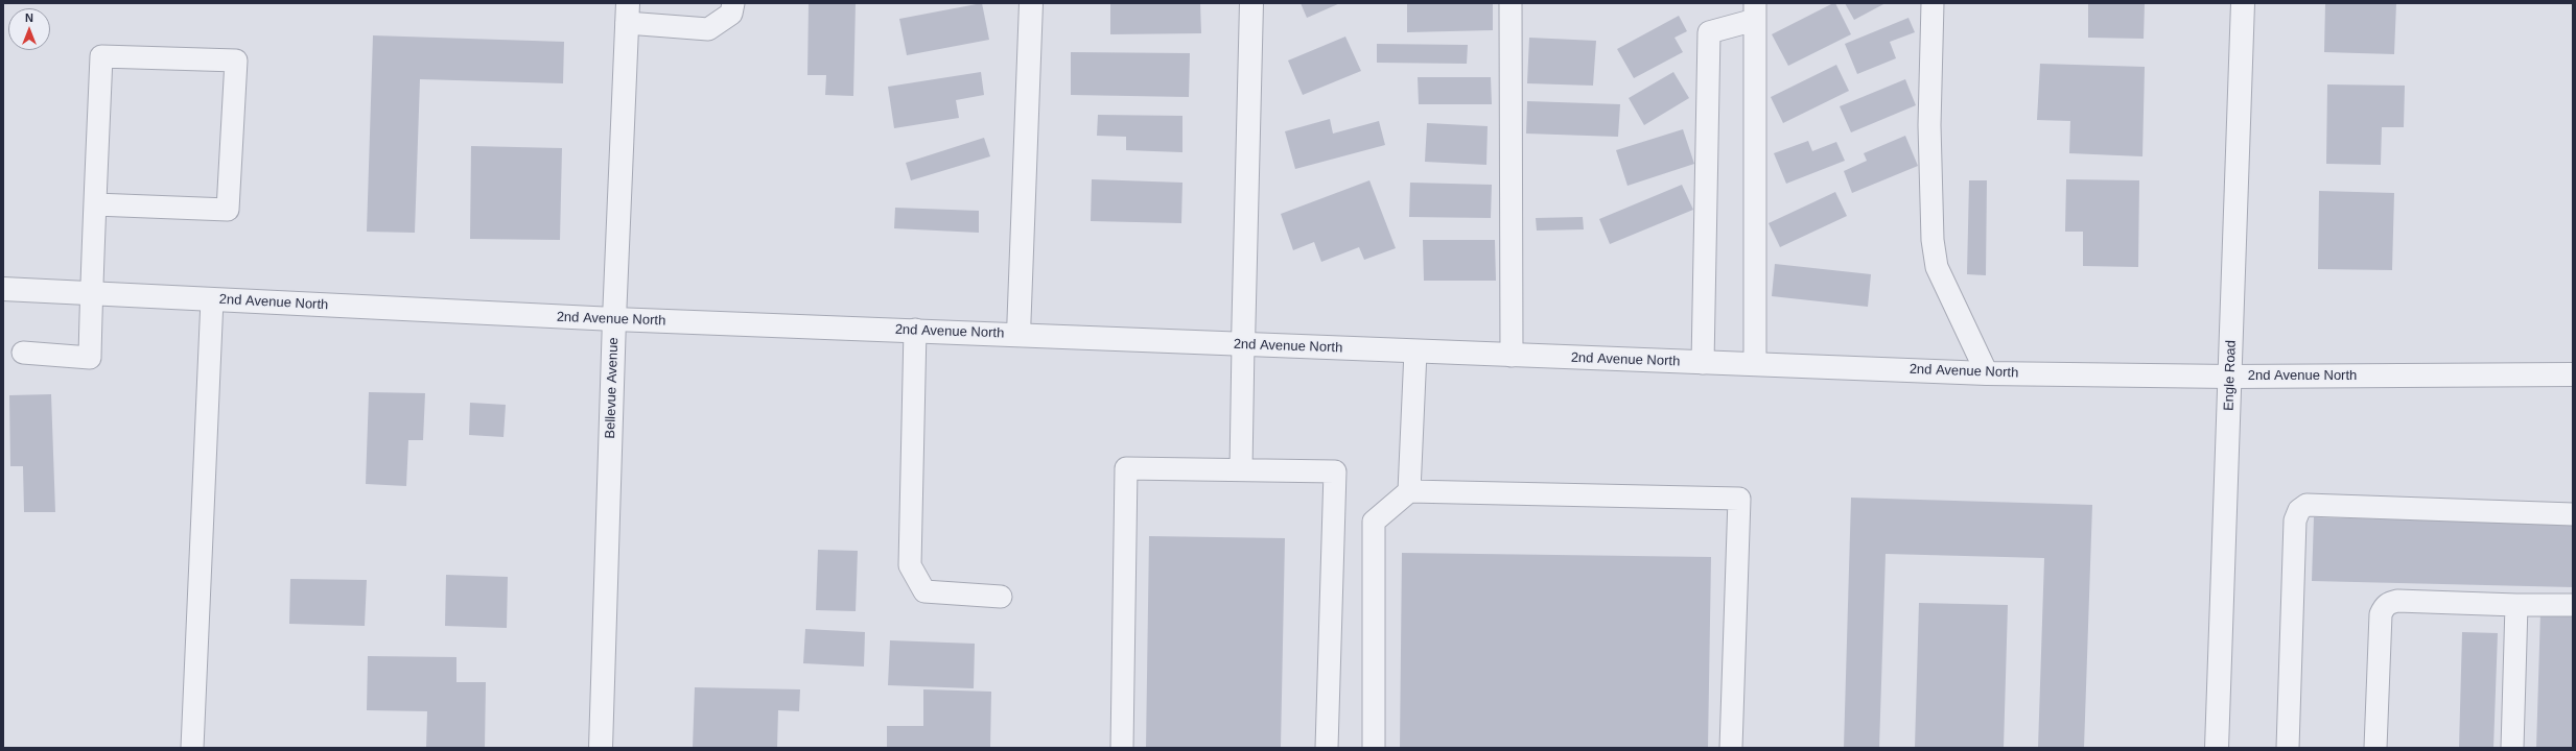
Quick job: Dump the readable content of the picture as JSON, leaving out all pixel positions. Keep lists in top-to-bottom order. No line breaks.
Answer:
{"streets":{"street":["2nd Avenue North","Engle Road","Bellevue Avenue"]},"crossings":[["2nd Avenue North","Engle Road"],["2nd Avenue North","Bellevue Avenue"]],"north":"top"}
